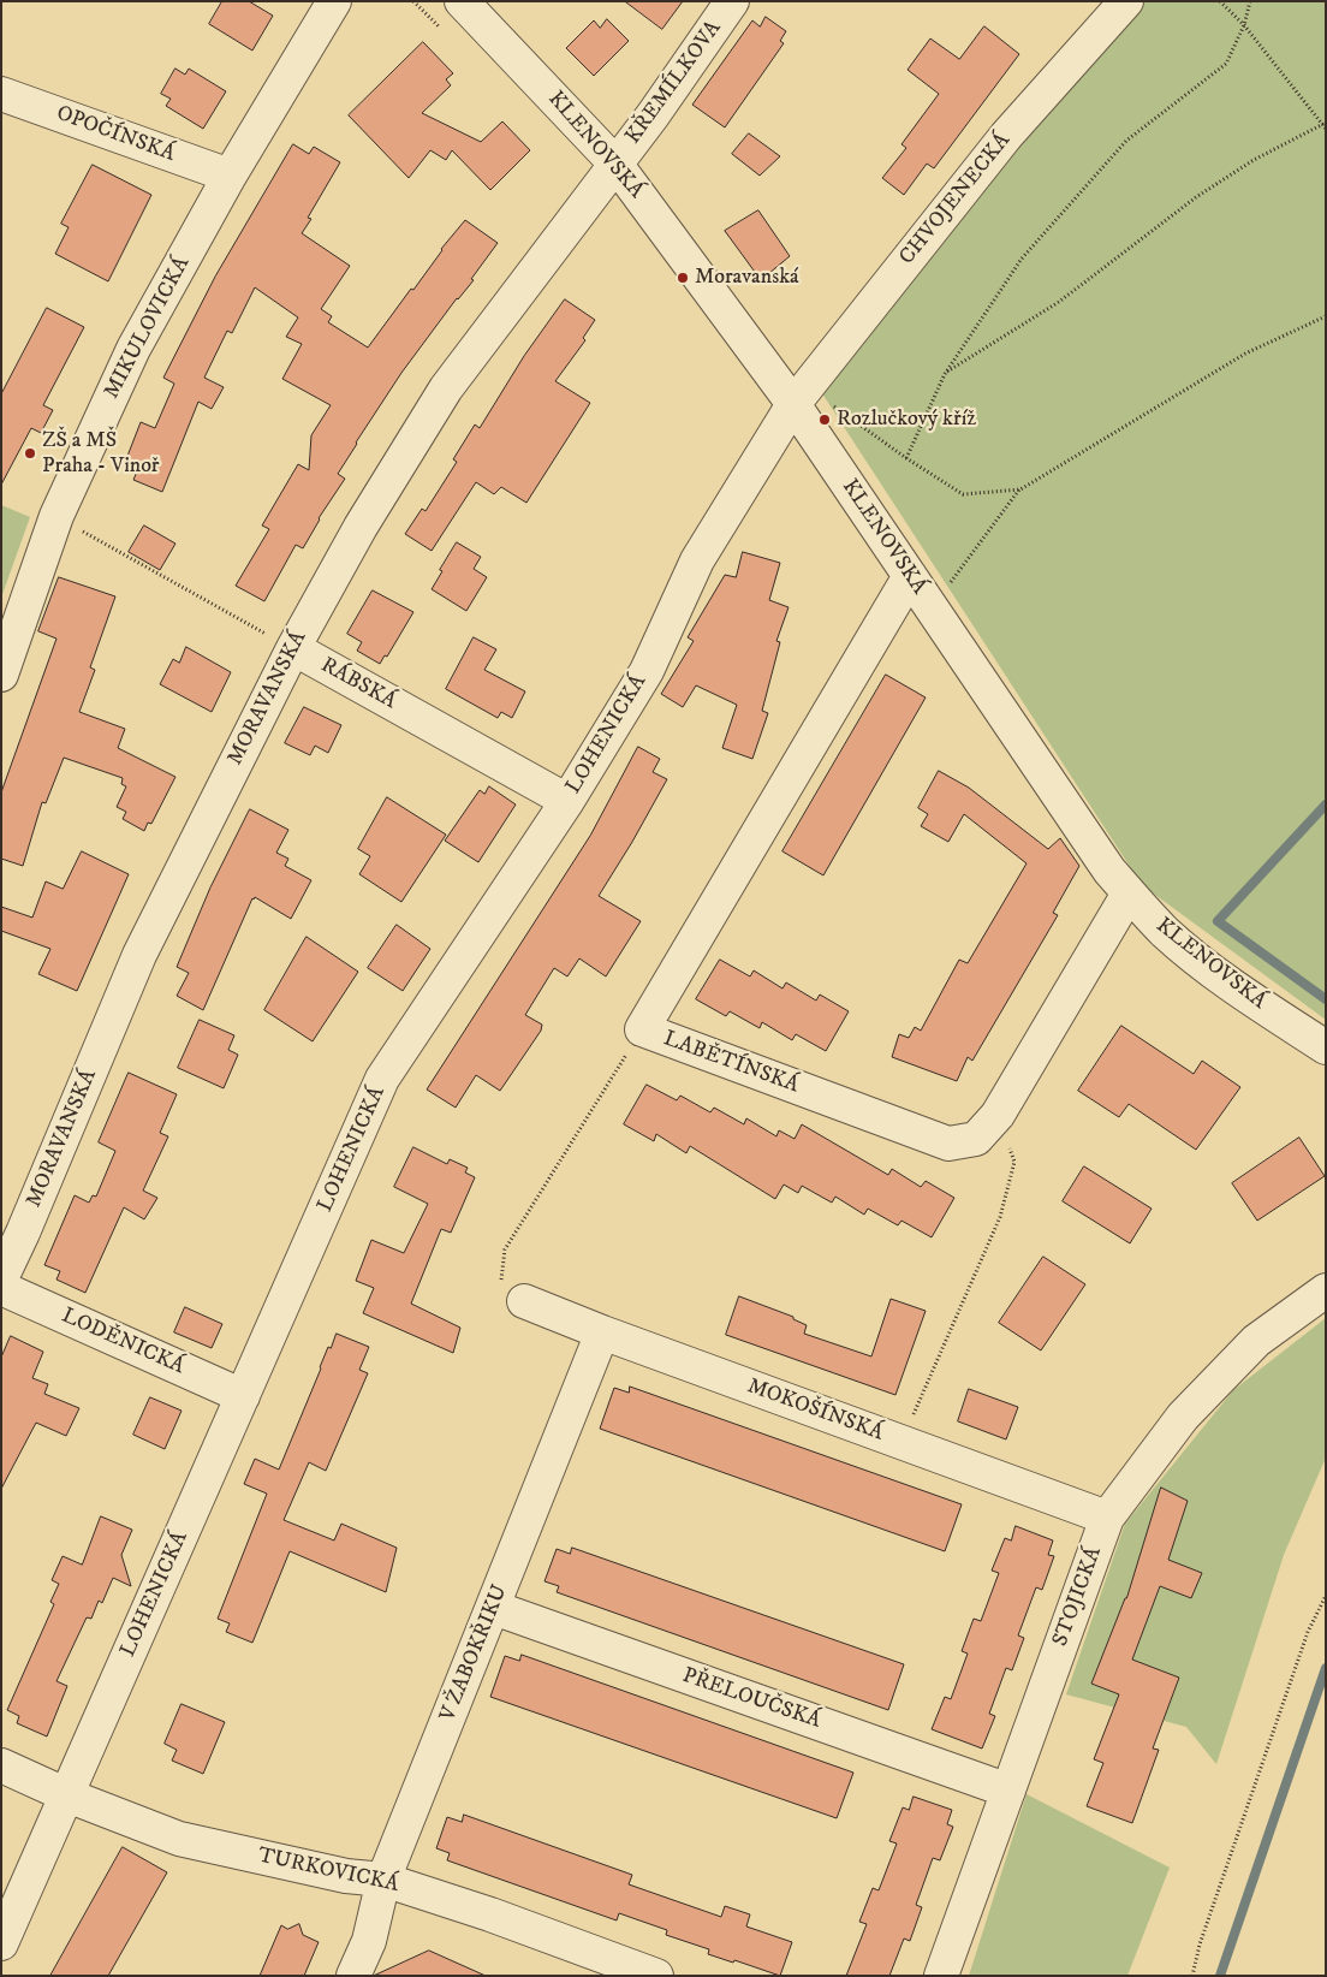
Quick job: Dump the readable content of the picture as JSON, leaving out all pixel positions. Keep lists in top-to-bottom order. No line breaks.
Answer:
{"streets":{"street":["KŘEMÍLKOVA","OPOČÍNSKÁ","KLENOVSKÁ","CHVOJENECKÁ","MIKULOVICKÁ","RÁBSKÁ","MORAVANSKÁ","LOHENICKÁ","LABĚTÍNSKÁ","LODĚNICKÁ","MOKOŠÍNSKÁ","STOJICKÁ","V ŽABOKŘIKU","PŘELOUČSKÁ","TURKOVICKÁ"]},"crossings":[["KŘEMÍLKOVA","KLENOVSKÁ"],["KŘEMÍLKOVA","MORAVANSKÁ"],["OPOČÍNSKÁ","MIKULOVICKÁ"],["KLENOVSKÁ","CHVOJENECKÁ"],["KLENOVSKÁ","MORAVANSKÁ"],["KLENOVSKÁ","LOHENICKÁ"],["KLENOVSKÁ","LABĚTÍNSKÁ"],["CHVOJENECKÁ","LOHENICKÁ"],["RÁBSKÁ","MORAVANSKÁ"],["RÁBSKÁ","LOHENICKÁ"],["LOHENICKÁ","LODĚNICKÁ"],["LOHENICKÁ","TURKOVICKÁ"],["MOKOŠÍNSKÁ","STOJICKÁ"],["MOKOŠÍNSKÁ","V ŽABOKŘIKU"],["STOJICKÁ","PŘELOUČSKÁ"],["V ŽABOKŘIKU","PŘELOUČSKÁ"],["V ŽABOKŘIKU","TURKOVICKÁ"]],"places":["Moravanská","Rozlučkový kříž","ZŠ a MŠ Praha - Vinoř"]}
